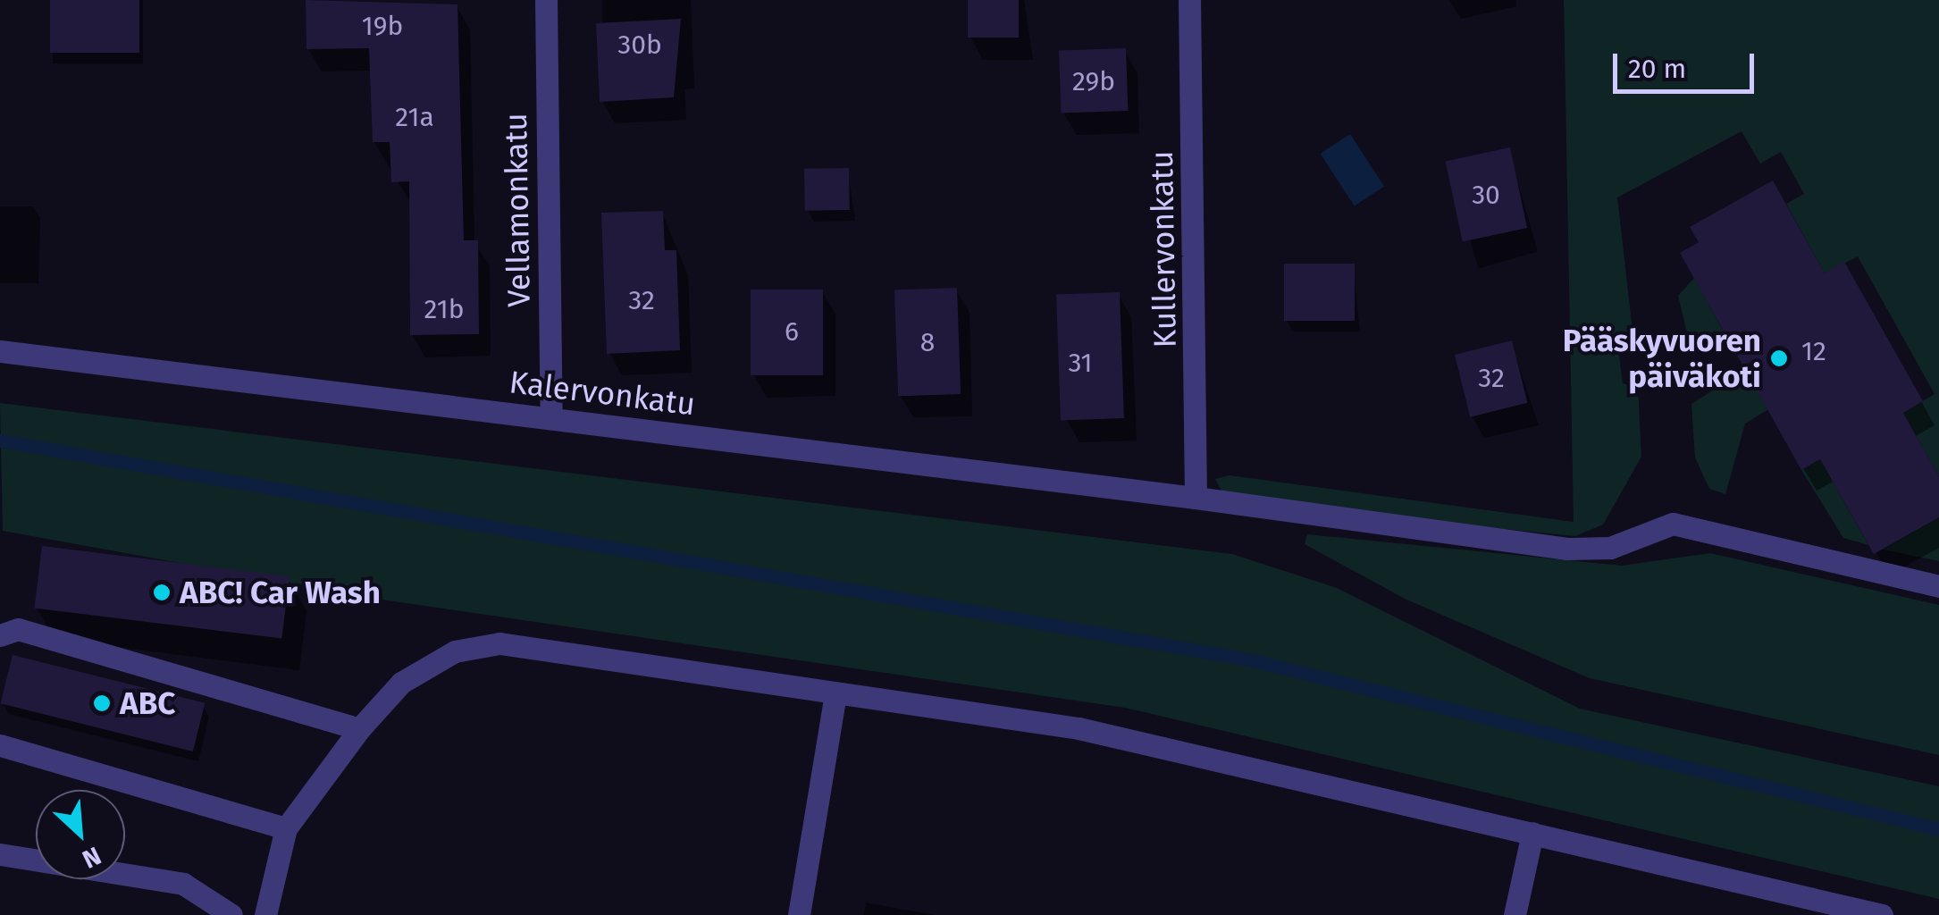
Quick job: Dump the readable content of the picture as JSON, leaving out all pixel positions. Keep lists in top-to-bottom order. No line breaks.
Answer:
{"streets":{"street":["Vellamonkatu","Kullervonkatu","Kalervonkatu"]},"crossings":[["Vellamonkatu","Kalervonkatu"],["Kullervonkatu","Kalervonkatu"]],"places":["Pääskyvuoren päiväkoti","ABC! Car Wash","ABC"],"house_numbers":["19b","30b","29b","21a","30","32","21b","6","8","12","31","32"],"scale_bar":"20 m","north":"bottom right"}
